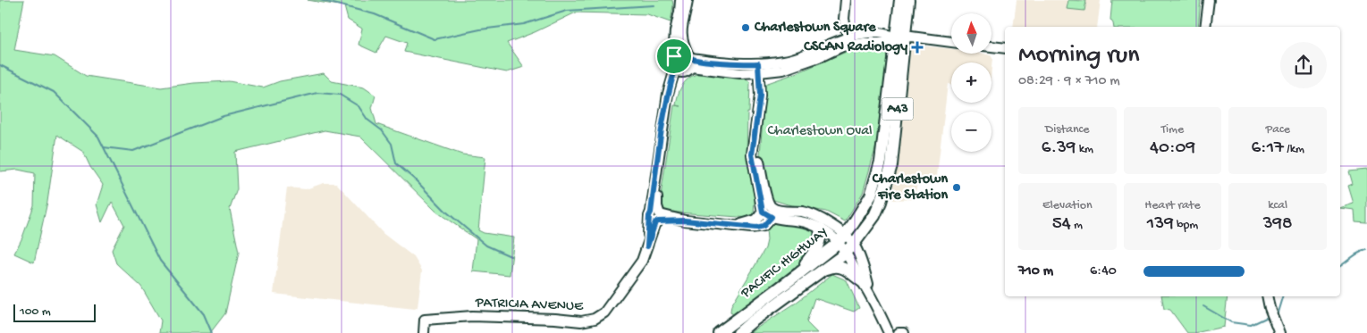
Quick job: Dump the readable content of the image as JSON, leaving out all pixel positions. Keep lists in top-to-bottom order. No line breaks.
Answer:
{"streets":{"highway":["A43","PACIFIC HIGHWAY"],"street":["PATRICIA AVENUE"]},"parks":["Charlestown Oval"],"places":{"other":["Charlestown Square","Charlestown Fire Station"],"health":["CSCAN Radiology"]},"scale_bar":"100 m","north":"top","page":{"map_buttons":["+","−"],"heading":["Morning run","08:29 · 9 × 710 m"],"stats":[["Distance","6.39 km"],["Time","40:09"],["Pace","6:17 /km"],["Elevation","54 m"],["Heart rate","139 bpm"],["kcal","398"]],"list":[{"name":"710 m","note":"6:40"}],"scale":"100 m"}}
